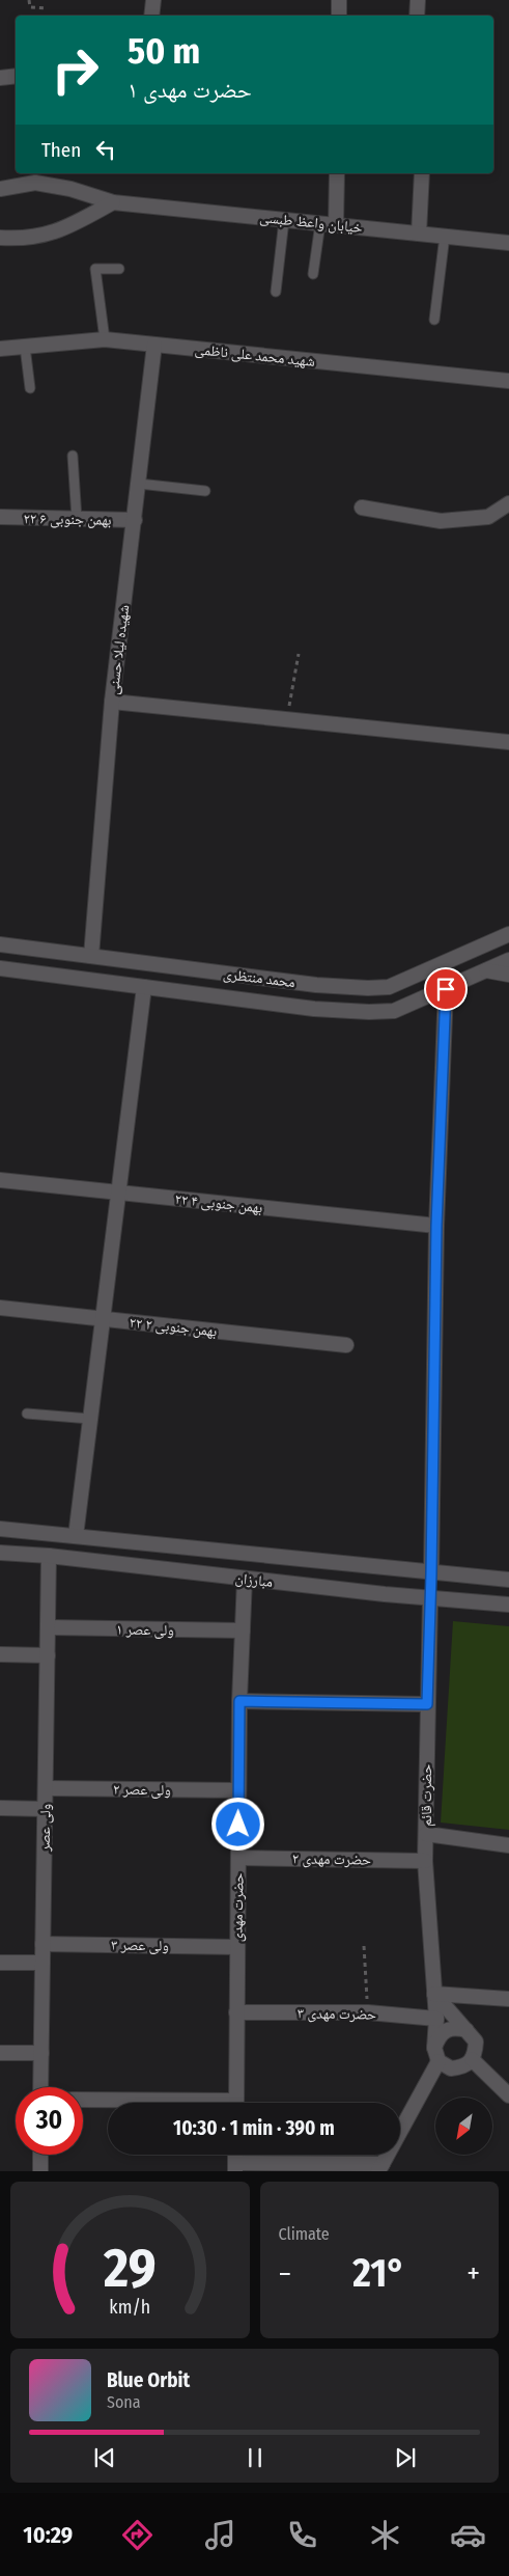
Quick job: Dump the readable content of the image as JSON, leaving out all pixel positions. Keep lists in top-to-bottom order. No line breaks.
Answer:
{"streets":{"street":["خیابان واعظ طبسی","شهید محمد علی ناظمی","۲۲ بهمن جنوبی ۶","شهیده لیلا حسنی","محمد منتظری","۲۲ بهمن جنوبی ۴","۲۲ بهمن جنوبی ۲","مبارزان","ولی عصر ۱","ولی عصر ۲","حضرت قائم","ولی عصر","حضرت مهدی ۲","حضرت مهدی","ولی عصر ۳","حضرت مهدی ۳"]},"crossings":[["شهید محمد علی ناظمی","شهیده لیلا حسنی"],["۲۲ بهمن جنوبی ۶","شهیده لیلا حسنی"],["شهیده لیلا حسنی","محمد منتظری"],["محمد منتظری","حضرت قائم"],["۲۲ بهمن جنوبی ۴","حضرت قائم"],["مبارزان","حضرت قائم"],["مبارزان","ولی عصر"],["مبارزان","حضرت مهدی"],["ولی عصر ۱","ولی عصر"],["ولی عصر ۱","حضرت مهدی"],["ولی عصر ۲","ولی عصر"],["ولی عصر ۲","حضرت مهدی"],["حضرت قائم","حضرت مهدی ۲"],["حضرت قائم","حضرت مهدی ۳"],["ولی عصر","ولی عصر ۳"],["حضرت مهدی ۲","حضرت مهدی"],["حضرت مهدی","ولی عصر ۳"],["حضرت مهدی","حضرت مهدی ۳"]],"north":"bottom left","page":{"turn":["50 m","حضرت مهدی ۱"],"then":"Then","limit":"30","trip":"10:30 · 1 min · 390 m","tile":"Climate","heat":["−","21°","+"],"song":["Blue Orbit","Sona"],"tabs":"10:29","gauge":["29","km/h"]}}
